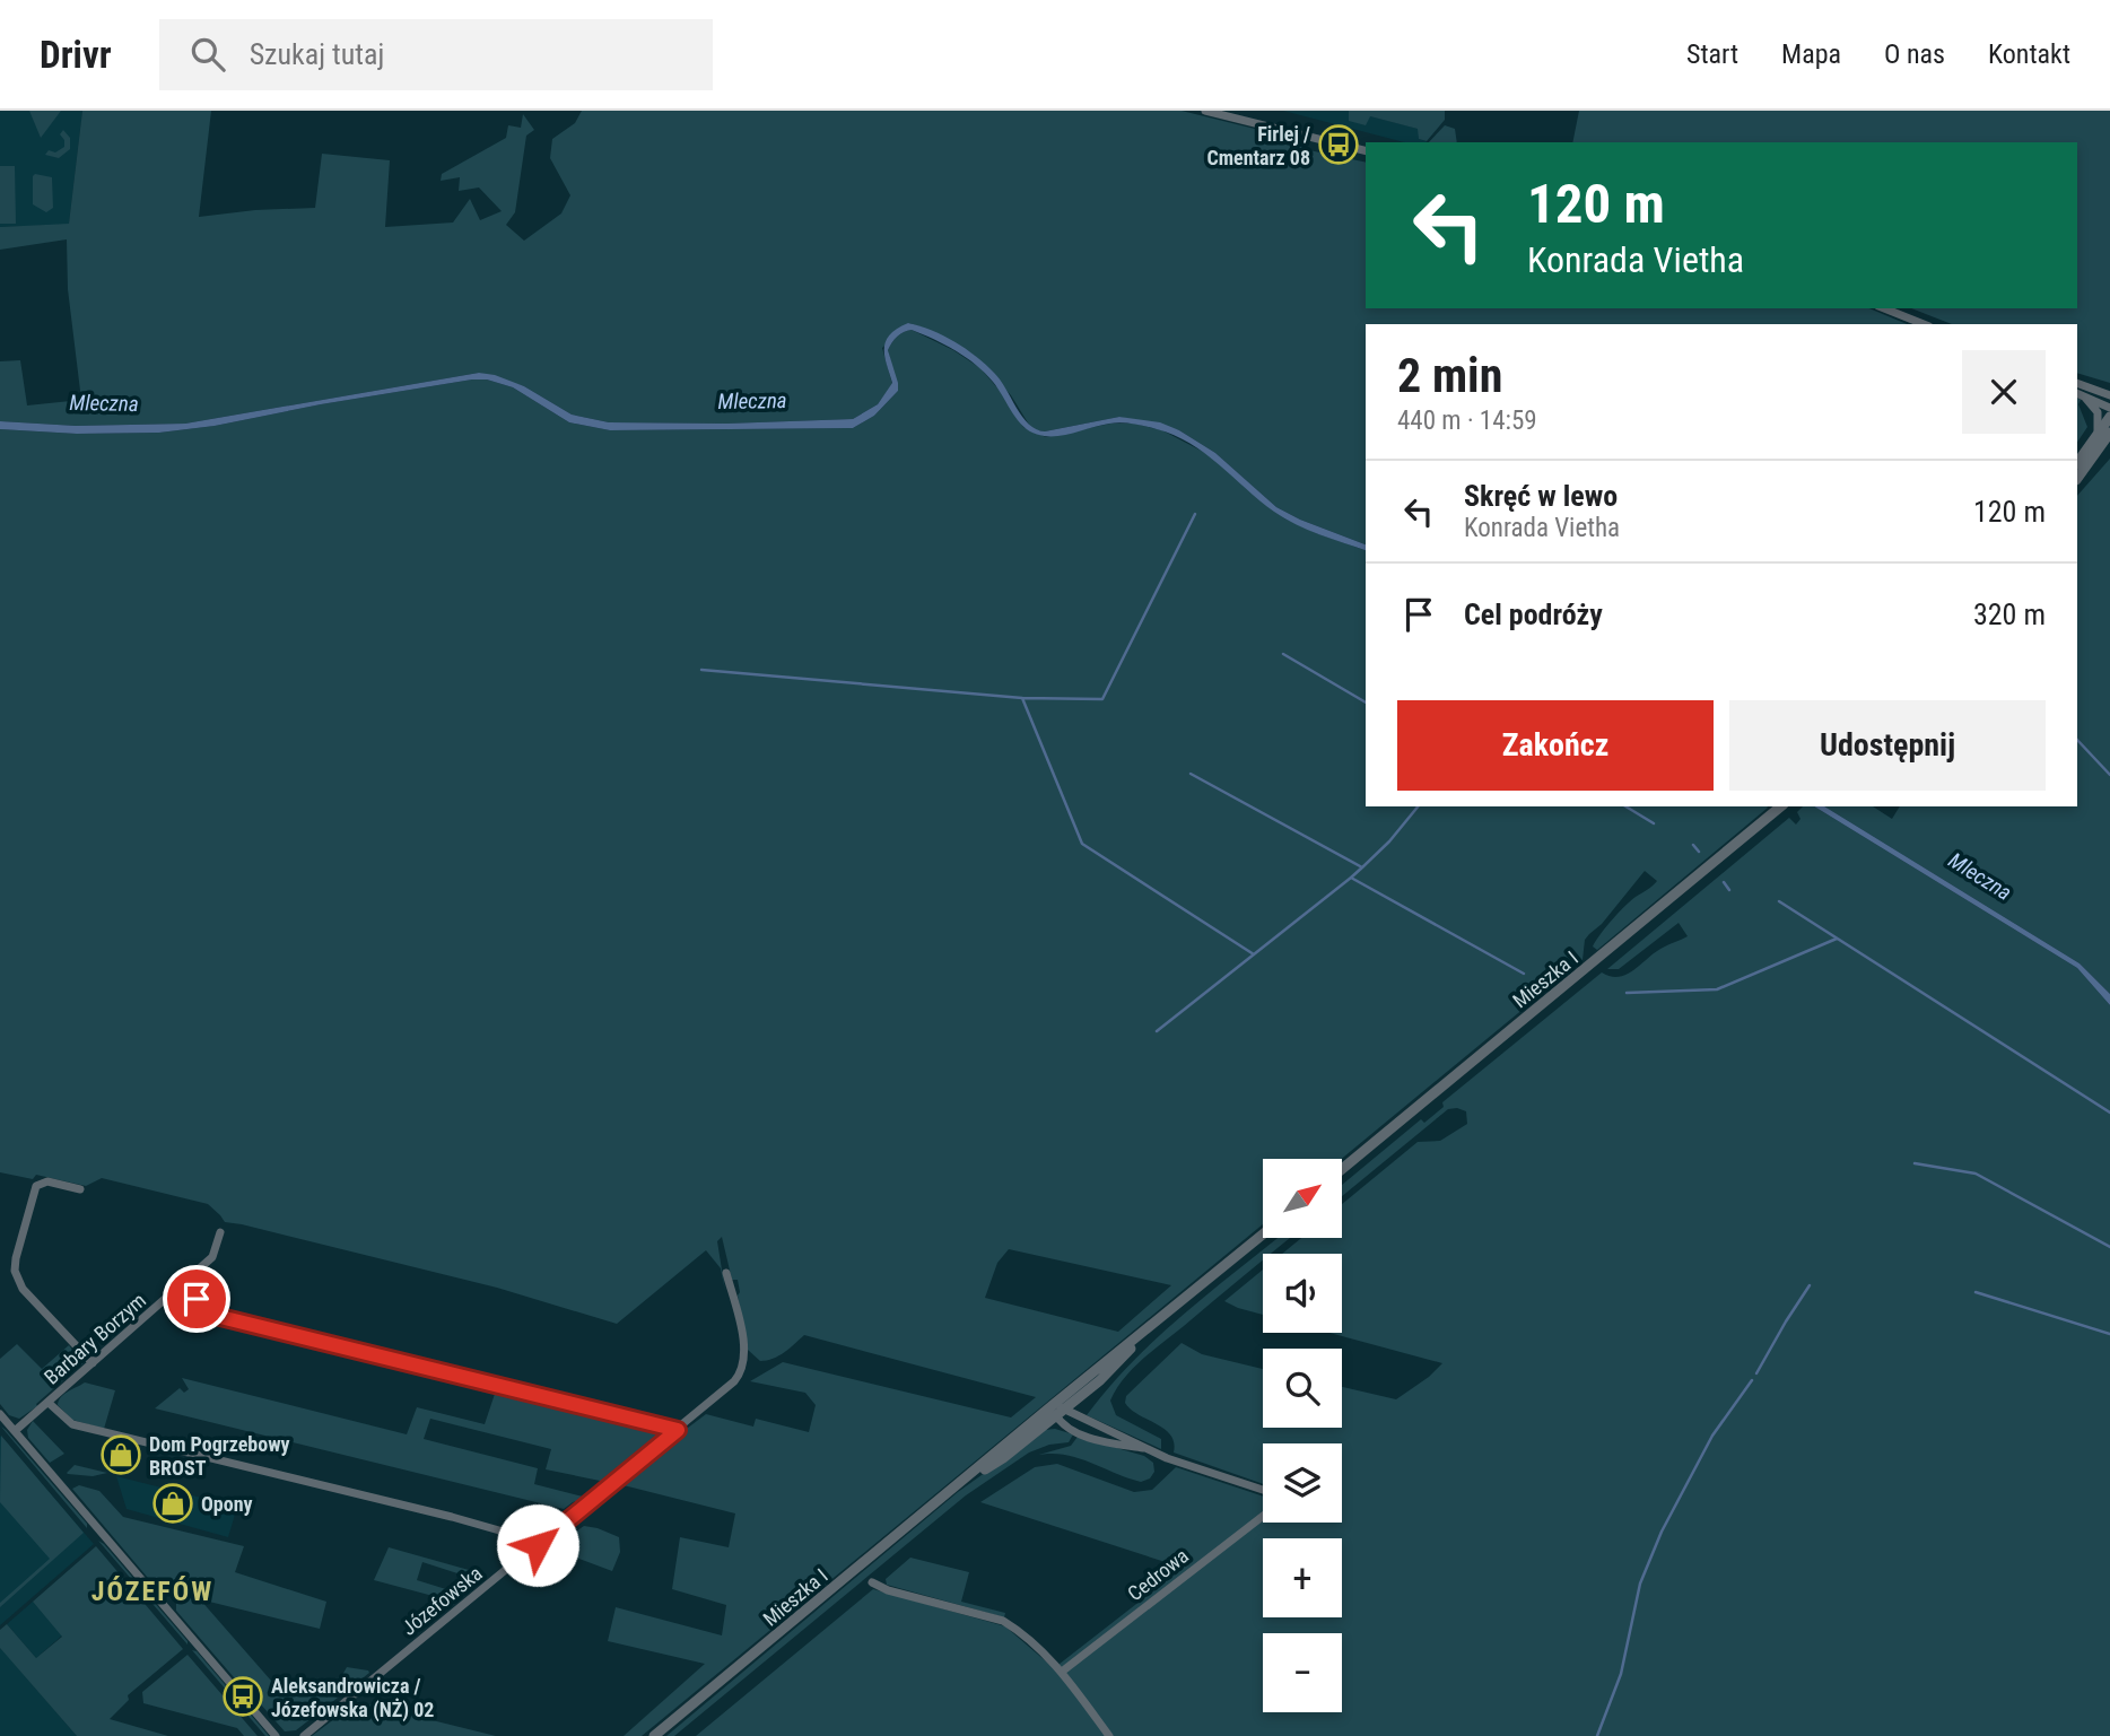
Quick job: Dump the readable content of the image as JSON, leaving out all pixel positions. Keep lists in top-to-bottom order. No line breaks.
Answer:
{"streets":{"street":["Mieszka I","Barbary Borzym","Cedrowa","Józefowska"]},"districts":["JÓZEFÓW"],"water":["Mleczna"],"places":{"bus stop":["Firlej / Cmentarz 08","Aleksandrowicza / Józefowska (NŻ) 02"],"shop":["Dom Pogrzebowy BROST","Opony"]},"north":"top right","page":{"header":"Drivr","search":"Szukaj tutaj","nav":["Start","Mapa","O nas","Kontakt"],"turn":["120 m","Konrada Vietha"],"heading":["2 min","440 m · 14:59"],"list":[{"name":"Skręć w lewo","note":"Konrada Vietha","value":"120 m"},{"name":"Cel podróży","value":"320 m"}],"buttons":["Zakończ","Udostępnij"],"map_buttons":["+","−"]}}
